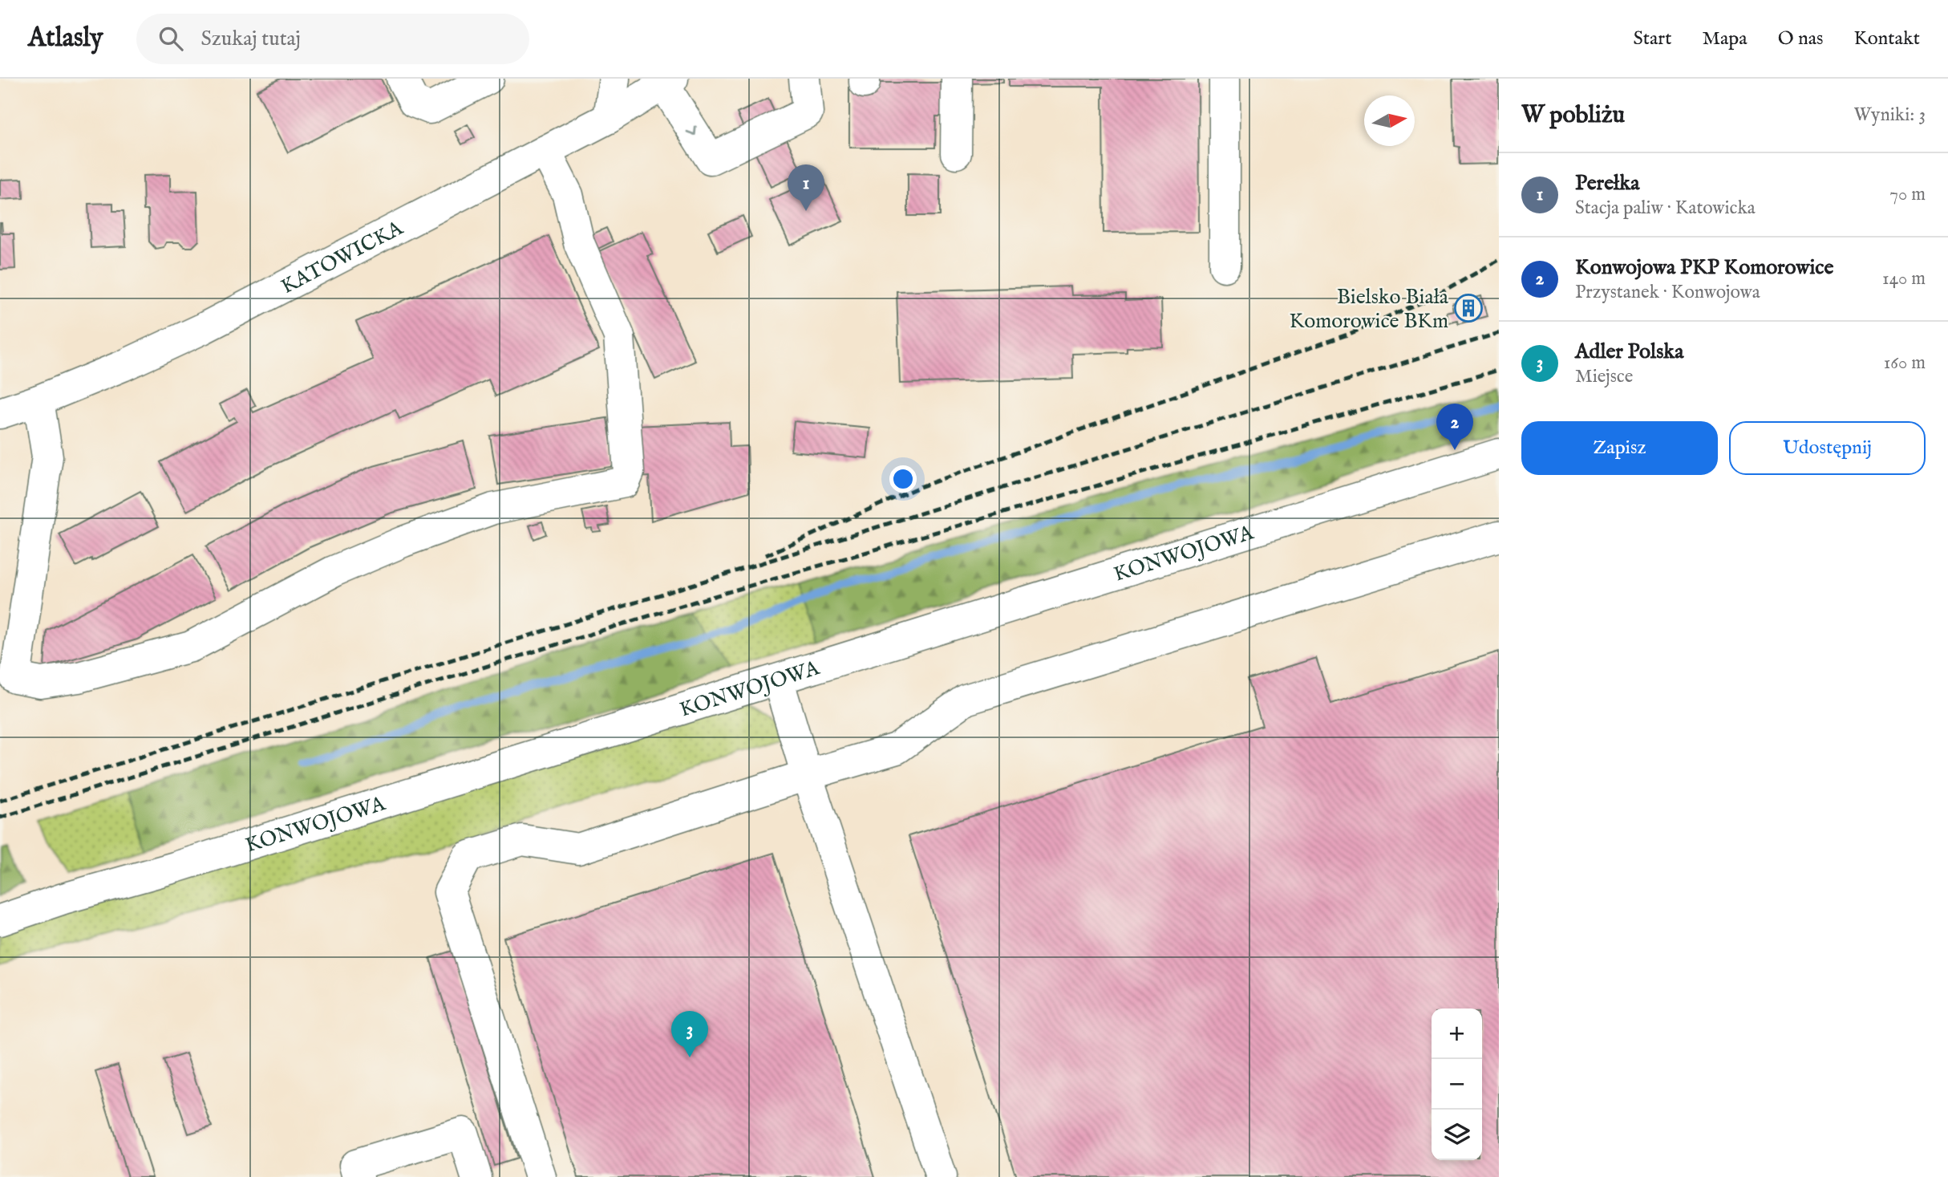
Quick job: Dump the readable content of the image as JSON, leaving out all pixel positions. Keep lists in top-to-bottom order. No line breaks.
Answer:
{"streets":{"street":["KATOWICKA","KONWOJOWA"]},"places":{"building":["Bielsko Biała Komorowice BKm"]},"north":"right","page":{"header":"Atlasly","search":"Szukaj tutaj","nav":["Start","Mapa","O nas","Kontakt"],"heading":["W pobliżu","Wyniki: 3"],"list":[{"mark":"1","name":"Perełka","note":"Stacja paliw · Katowicka","value":"70 m"},{"mark":"2","name":"Konwojowa PKP Komorowice","note":"Przystanek · Konwojowa","value":"140 m"},{"mark":"3","name":"Adler Polska","note":"Miejsce","value":"160 m"}],"pins":["1","2","3"],"buttons":["Zapisz","Udostępnij"],"map_buttons":["+","−"]}}
